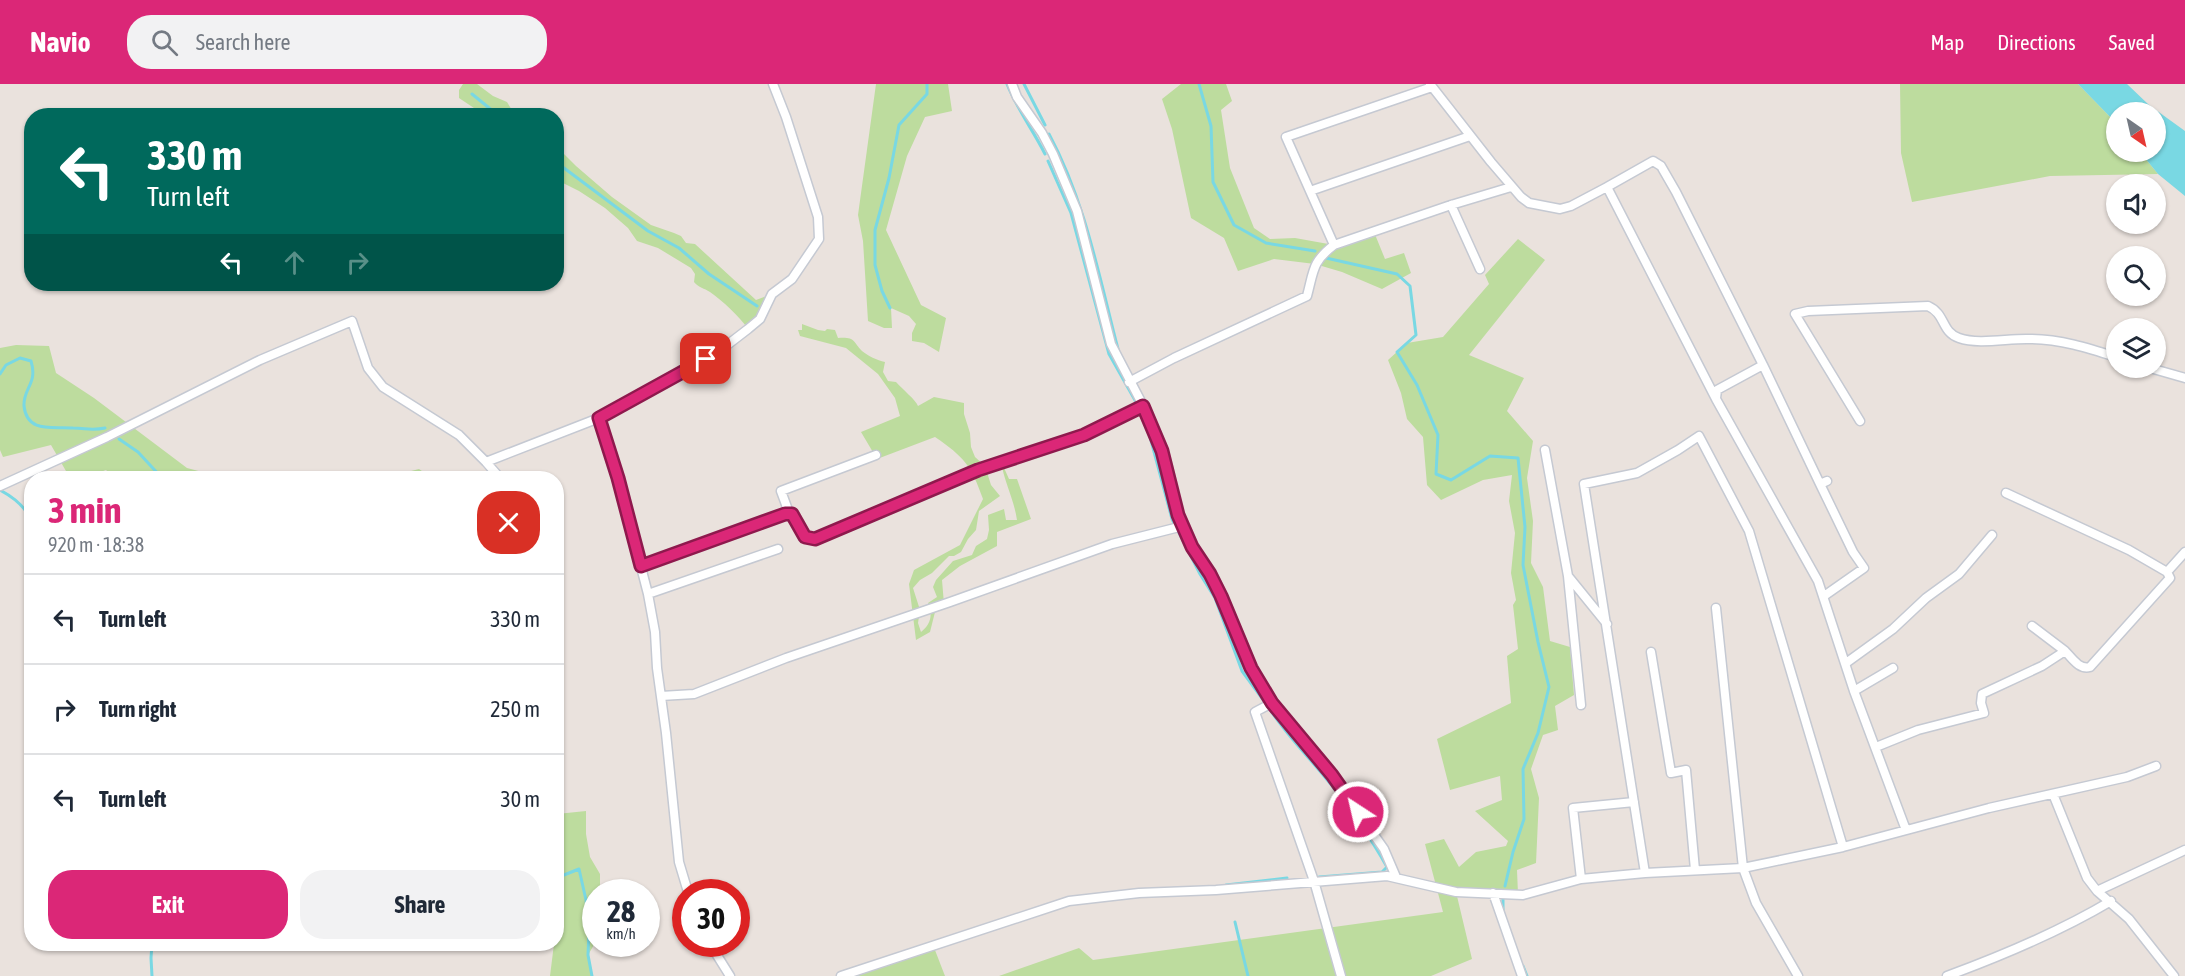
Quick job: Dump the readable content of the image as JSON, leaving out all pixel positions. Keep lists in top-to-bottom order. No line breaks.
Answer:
{"north":"bottom right","page":{"header":"Navio","search":"Search here","nav":["Map","Directions","Saved"],"turn":["330 m","Turn left"],"heading":["3 min","920 m · 18:38"],"list":[{"name":"Turn left","value":"330 m"},{"name":"Turn right","value":"250 m"},{"name":"Turn left","value":"30 m"}],"buttons":["Exit","Share"],"speed":"28 km/h","limit":"30"}}
